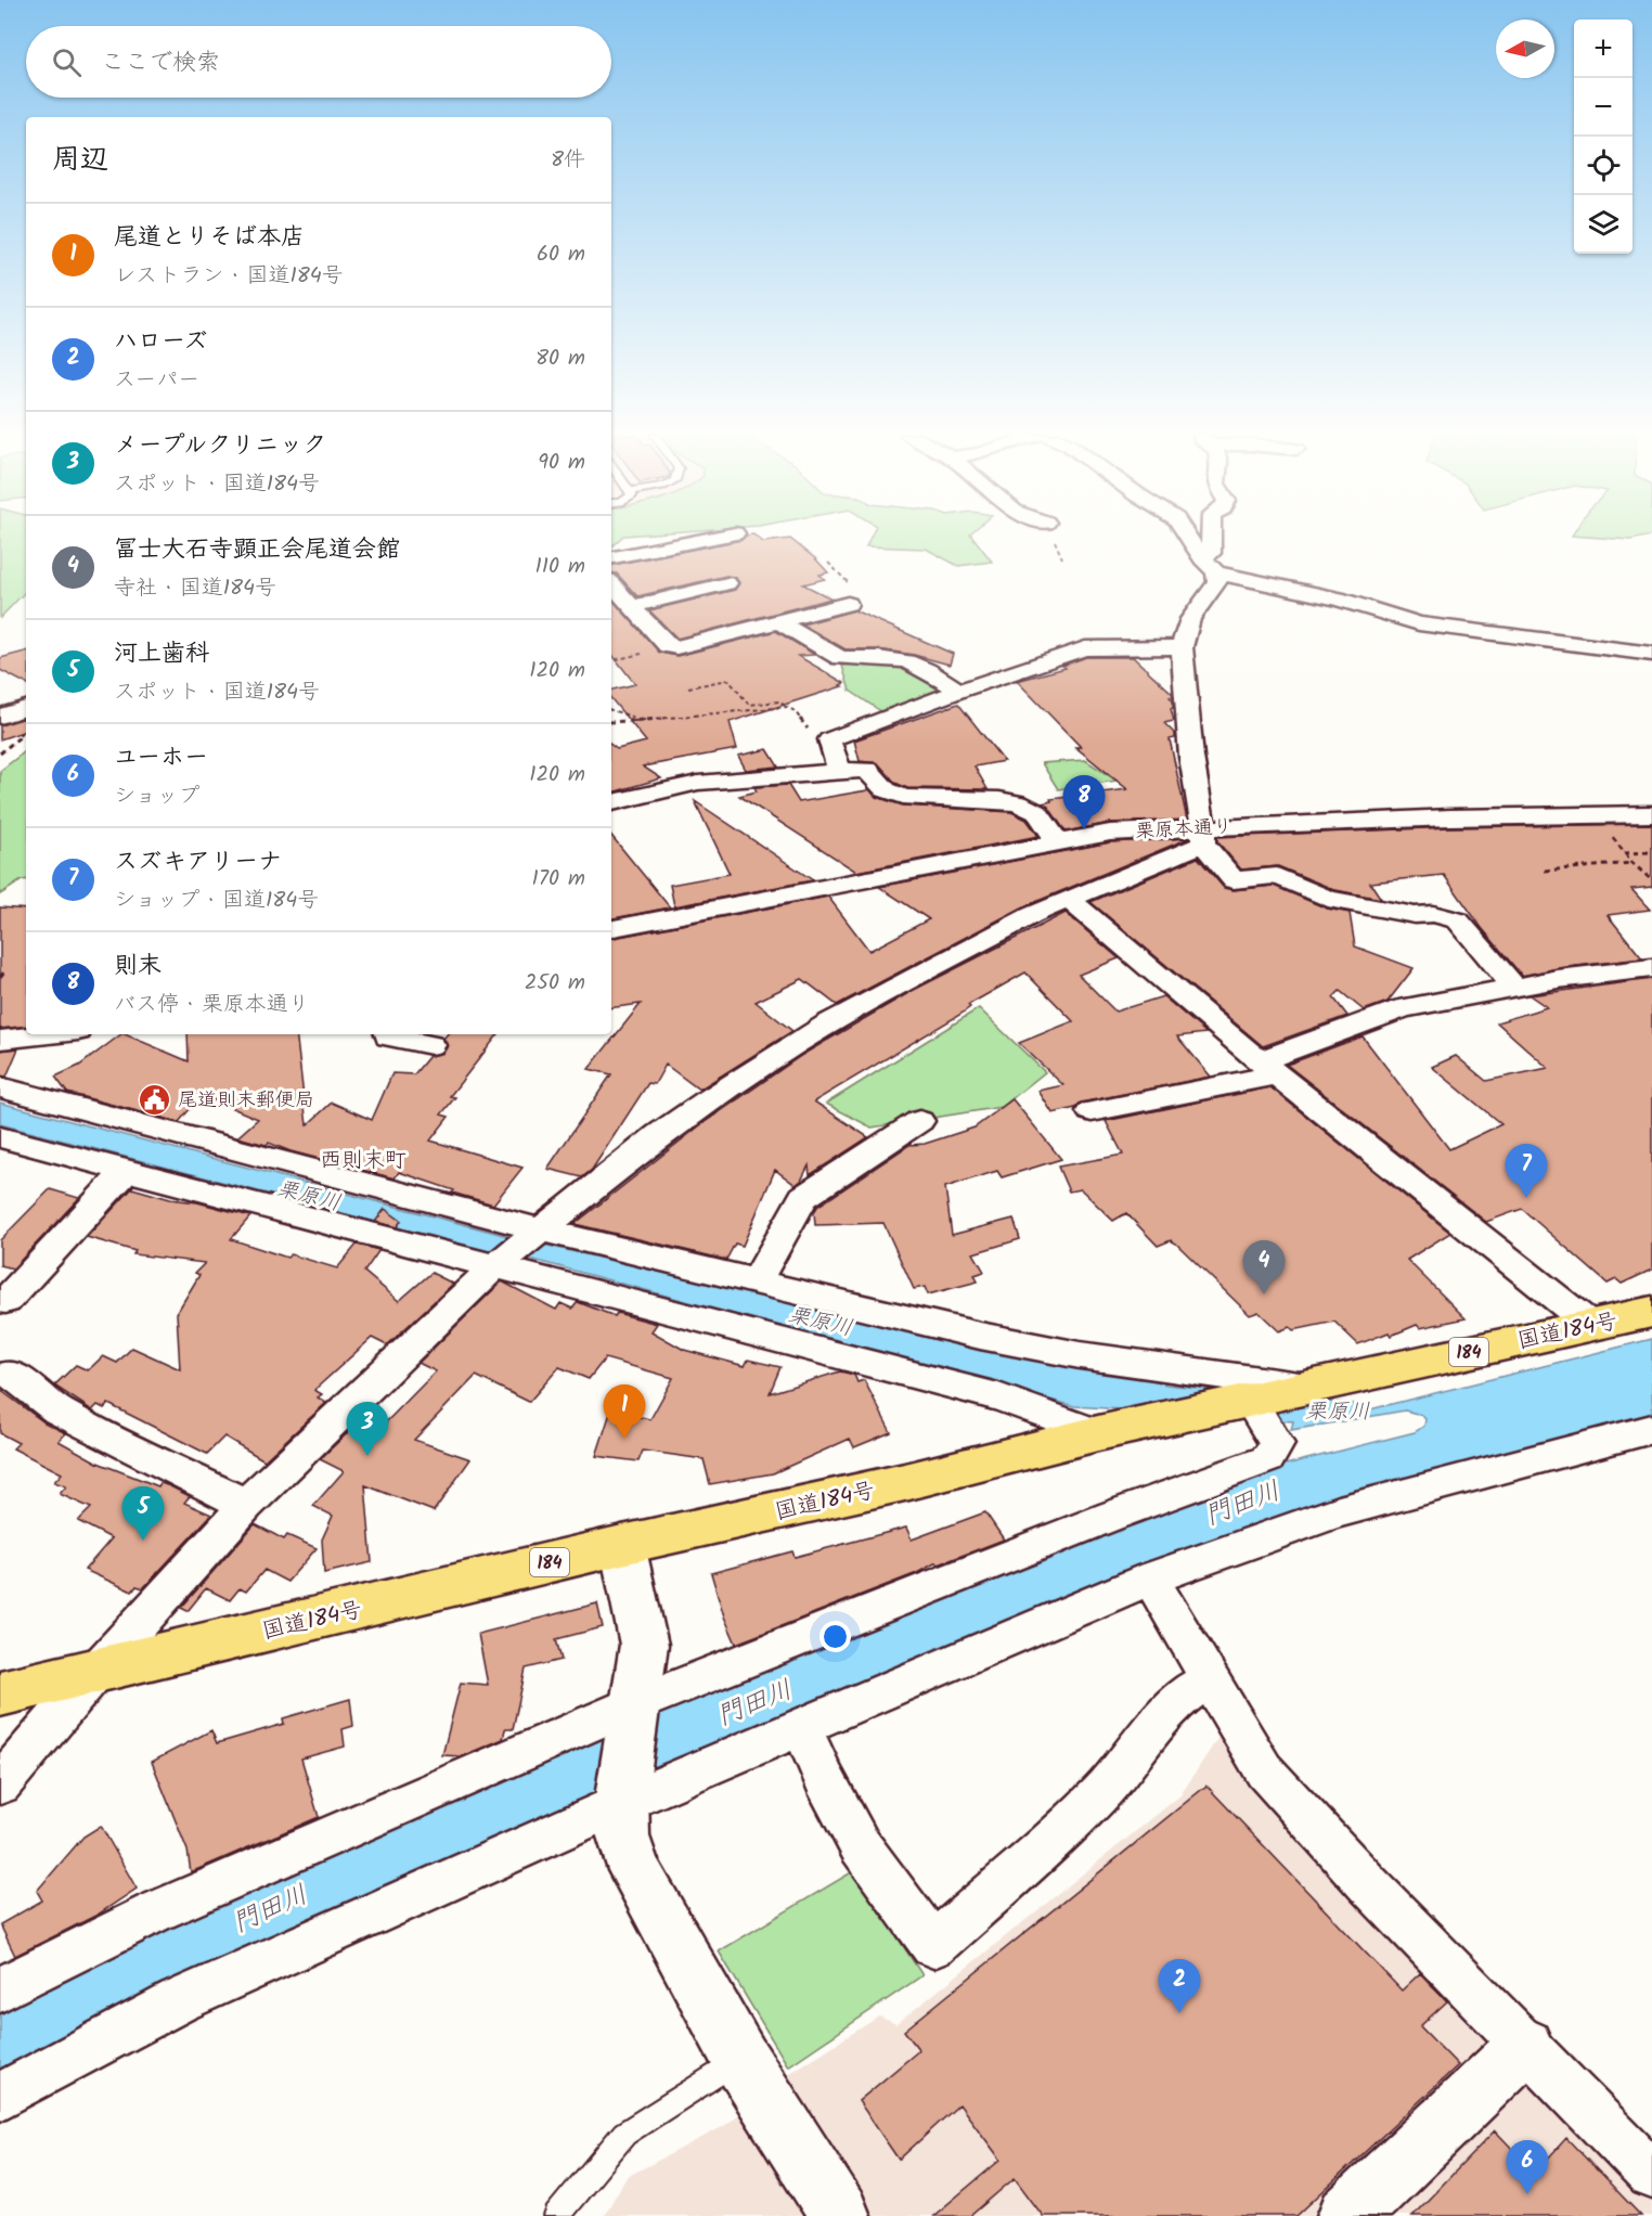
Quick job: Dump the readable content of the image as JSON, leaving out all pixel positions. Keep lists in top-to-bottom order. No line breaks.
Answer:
{"streets":{"highway":["国道184号","184"],"street":["栗原本通り"]},"districts":["西則末町"],"water":["栗原川","門田川"],"places":{"public building":["尾道則末郵便局"]},"north":"left","page":{"map_buttons":["+","−"],"search":"ここで検索","heading":["周辺","8件"],"list":[{"mark":"1","name":"尾道とりそば本店","note":"レストラン · 国道184号","value":"60 m"},{"mark":"2","name":"ハローズ","note":"スーパー","value":"80 m"},{"mark":"3","name":"メープルクリニック","note":"スポット · 国道184号","value":"90 m"},{"mark":"4","name":"冨士大石寺顕正会尾道会館","note":"寺社 · 国道184号","value":"110 m"},{"mark":"5","name":"河上歯科","note":"スポット · 国道184号","value":"120 m"},{"mark":"6","name":"ユーホー","note":"ショップ","value":"120 m"},{"mark":"7","name":"スズキアリーナ","note":"ショップ · 国道184号","value":"170 m"},{"mark":"8","name":"則末","note":"バス停 · 栗原本通り","value":"250 m"}],"pins":["8","7","4","1","3","5","2","6"]}}
